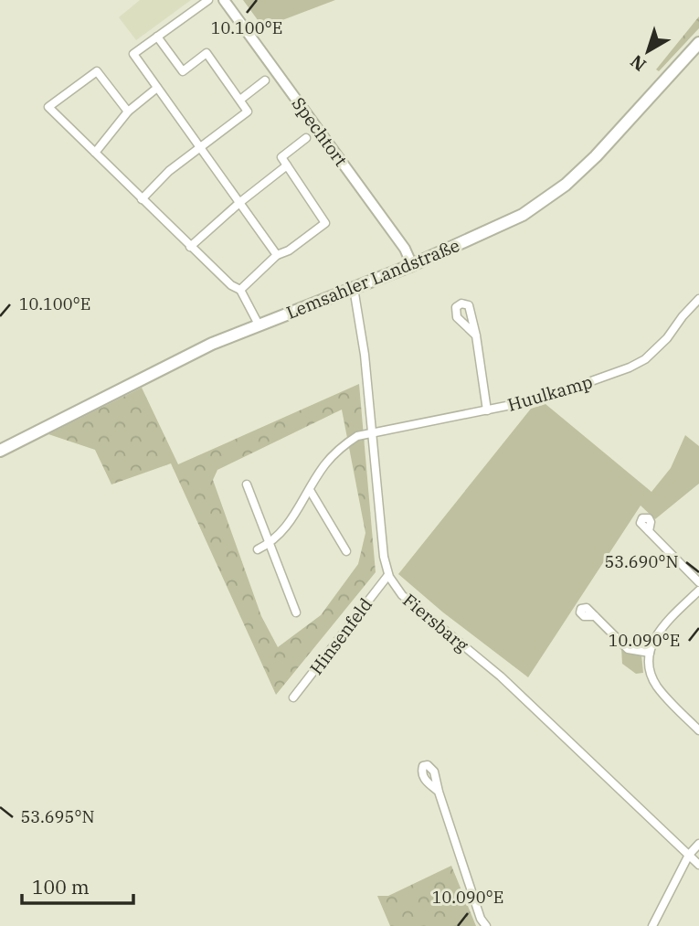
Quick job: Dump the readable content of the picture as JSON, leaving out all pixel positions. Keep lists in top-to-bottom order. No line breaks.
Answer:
{"streets":{"main road":["Lemsahler Landstraße"],"street":["Spechtort","Huulkamp","Fiersbarg","Hinsenfeld"]},"crossings":[["Spechtort","Lemsahler Landstraße"],["Lemsahler Landstraße","Fiersbarg"],["Huulkamp","Fiersbarg"],["Fiersbarg","Hinsenfeld"]],"scale_bar":"100 m","north":"bottom left","coordinates":["10.100°E","53.690°N","10.090°E","53.695°N"]}
